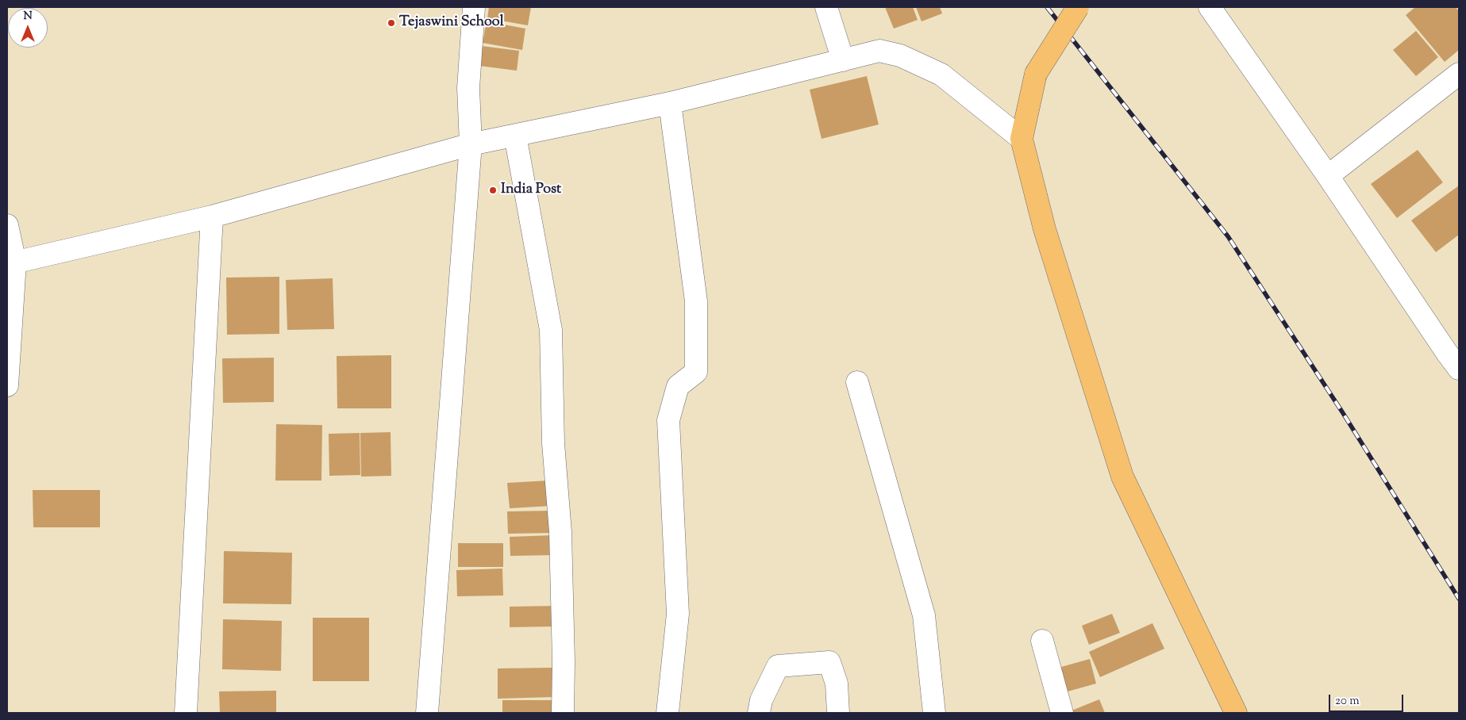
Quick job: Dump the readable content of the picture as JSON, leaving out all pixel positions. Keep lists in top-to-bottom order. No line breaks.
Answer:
{"places":["Tejaswini School","India Post"],"scale_bar":"20 m","north":"top"}
